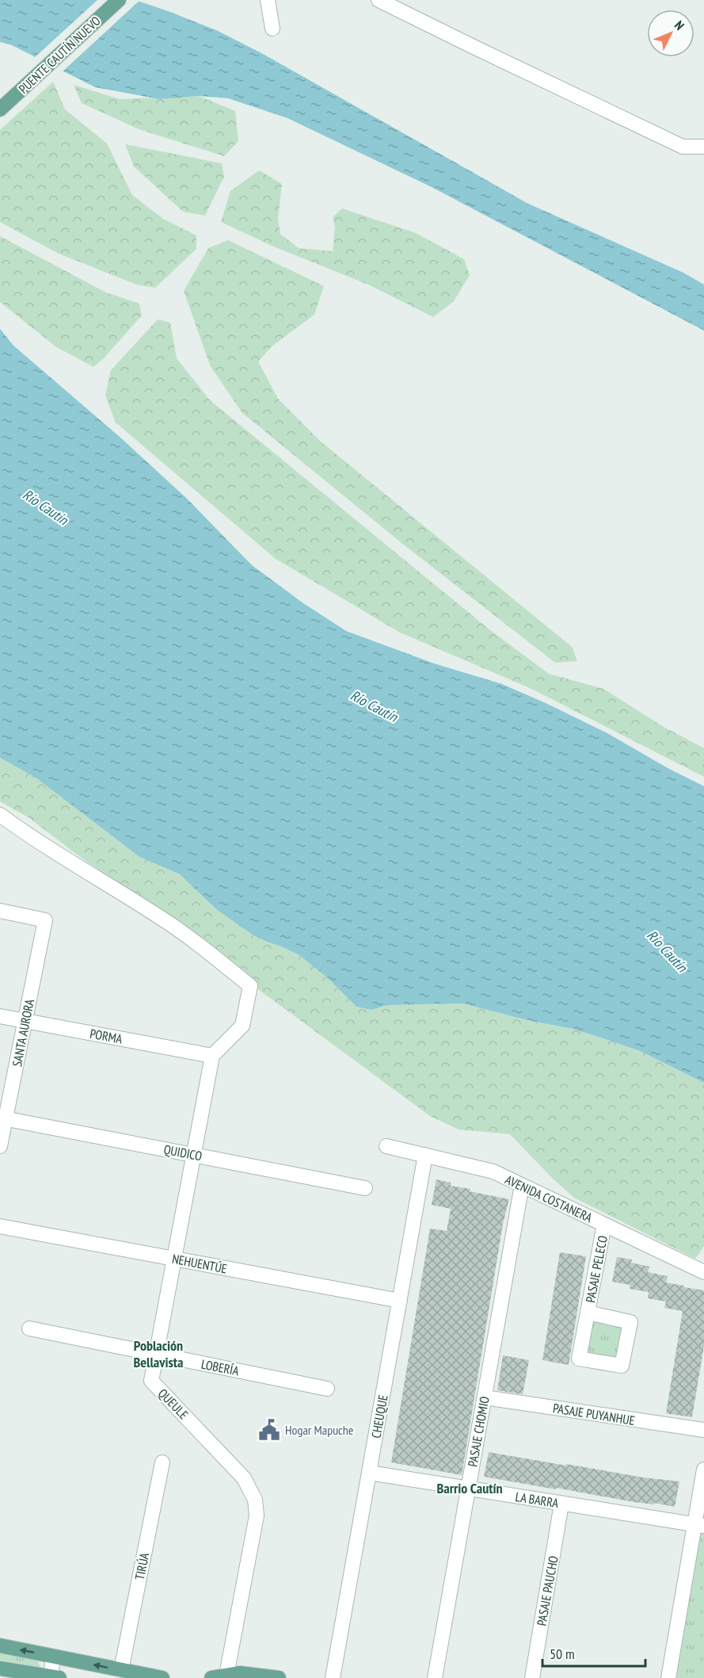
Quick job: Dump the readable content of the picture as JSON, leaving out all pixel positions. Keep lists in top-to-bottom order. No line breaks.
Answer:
{"streets":{"main road":["PUENTE CAUTÍN NUEVO"],"street":["SANTA AURORA","PORMA","QUIDICO","AVENIDA COSTANERA","NEHUENTÚE","PASAJE PELECO","LOBERÍA","QUEULE","PASAJE PUYANHUE","CHEUQUE","PASAJE CHOMIO","LA BARRA","TIRÚA","PASAJE PAUCHO"]},"crossings":[["SANTA AURORA","PORMA"],["SANTA AURORA","QUIDICO"],["PORMA","QUEULE"],["QUIDICO","QUEULE"],["AVENIDA COSTANERA","PASAJE PELECO"],["AVENIDA COSTANERA","CHEUQUE"],["AVENIDA COSTANERA","PASAJE CHOMIO"],["NEHUENTÚE","QUEULE"],["NEHUENTÚE","CHEUQUE"],["LOBERÍA","QUEULE"],["PASAJE PUYANHUE","PASAJE CHOMIO"],["CHEUQUE","LA BARRA"],["PASAJE CHOMIO","LA BARRA"],["LA BARRA","PASAJE PAUCHO"]],"districts":["Población Bellavista","Barrio Cautín"],"water":["Río Cautín"],"places":{"public building":["Hogar Mapuche"]},"scale_bar":"50 m","north":"top right"}
